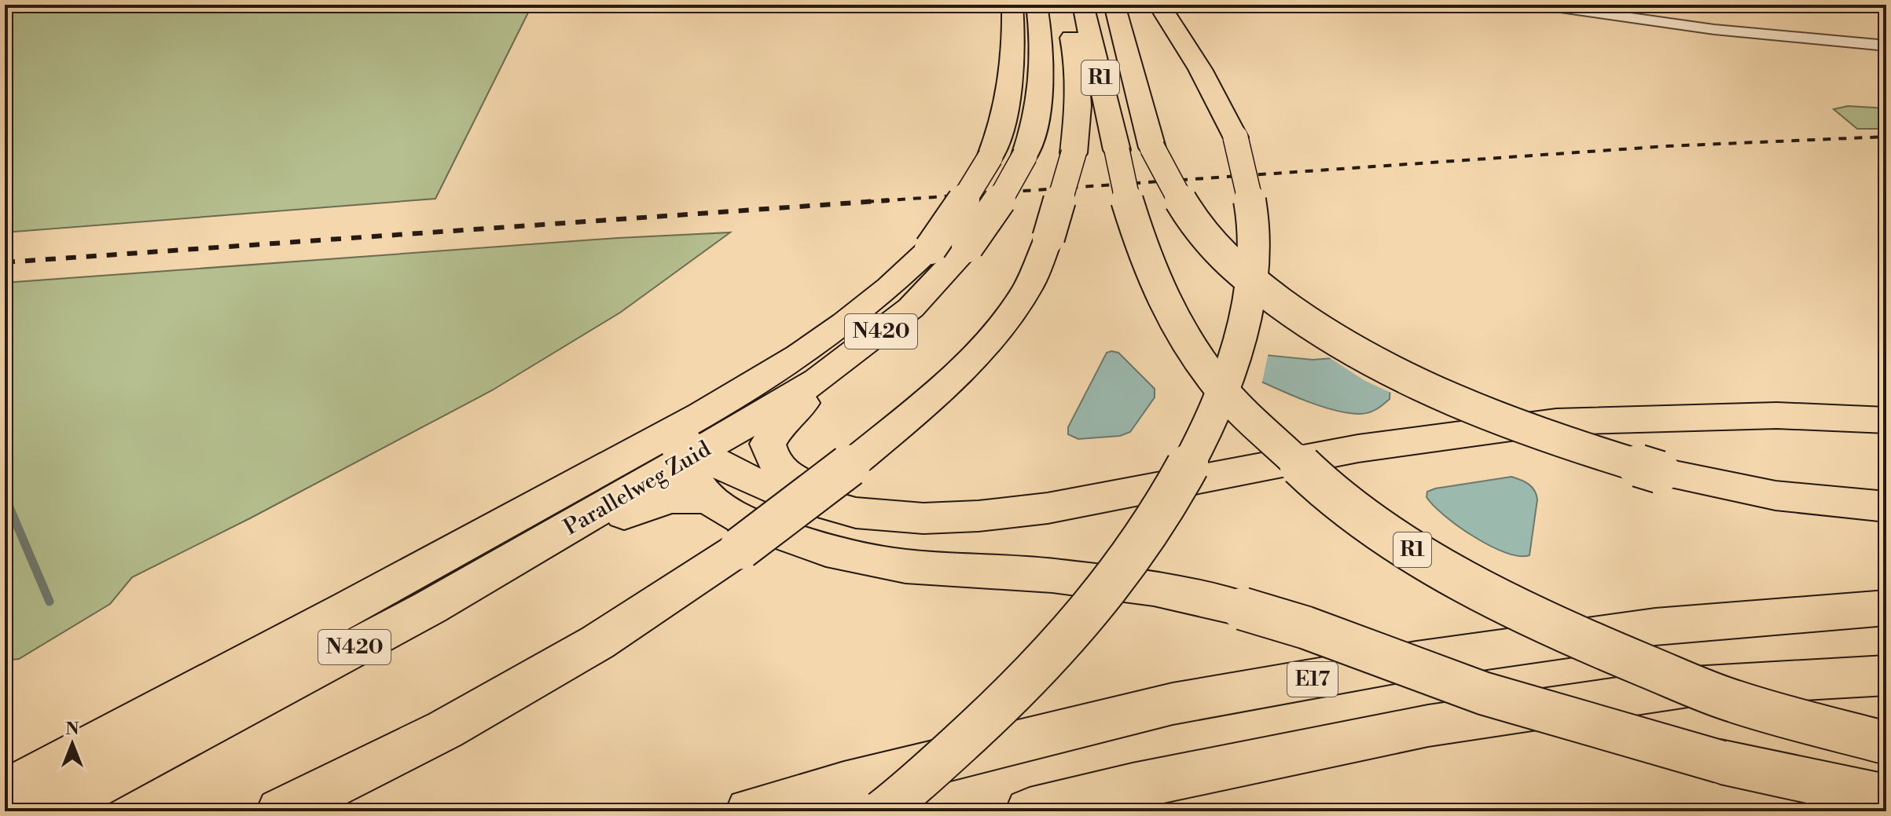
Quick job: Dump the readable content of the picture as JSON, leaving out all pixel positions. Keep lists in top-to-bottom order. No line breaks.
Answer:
{"streets":{"highway":["R1","N420","Parallelweg Zuid","E17"]},"crossings":[["N420","Parallelweg Zuid"]],"north":"top"}
